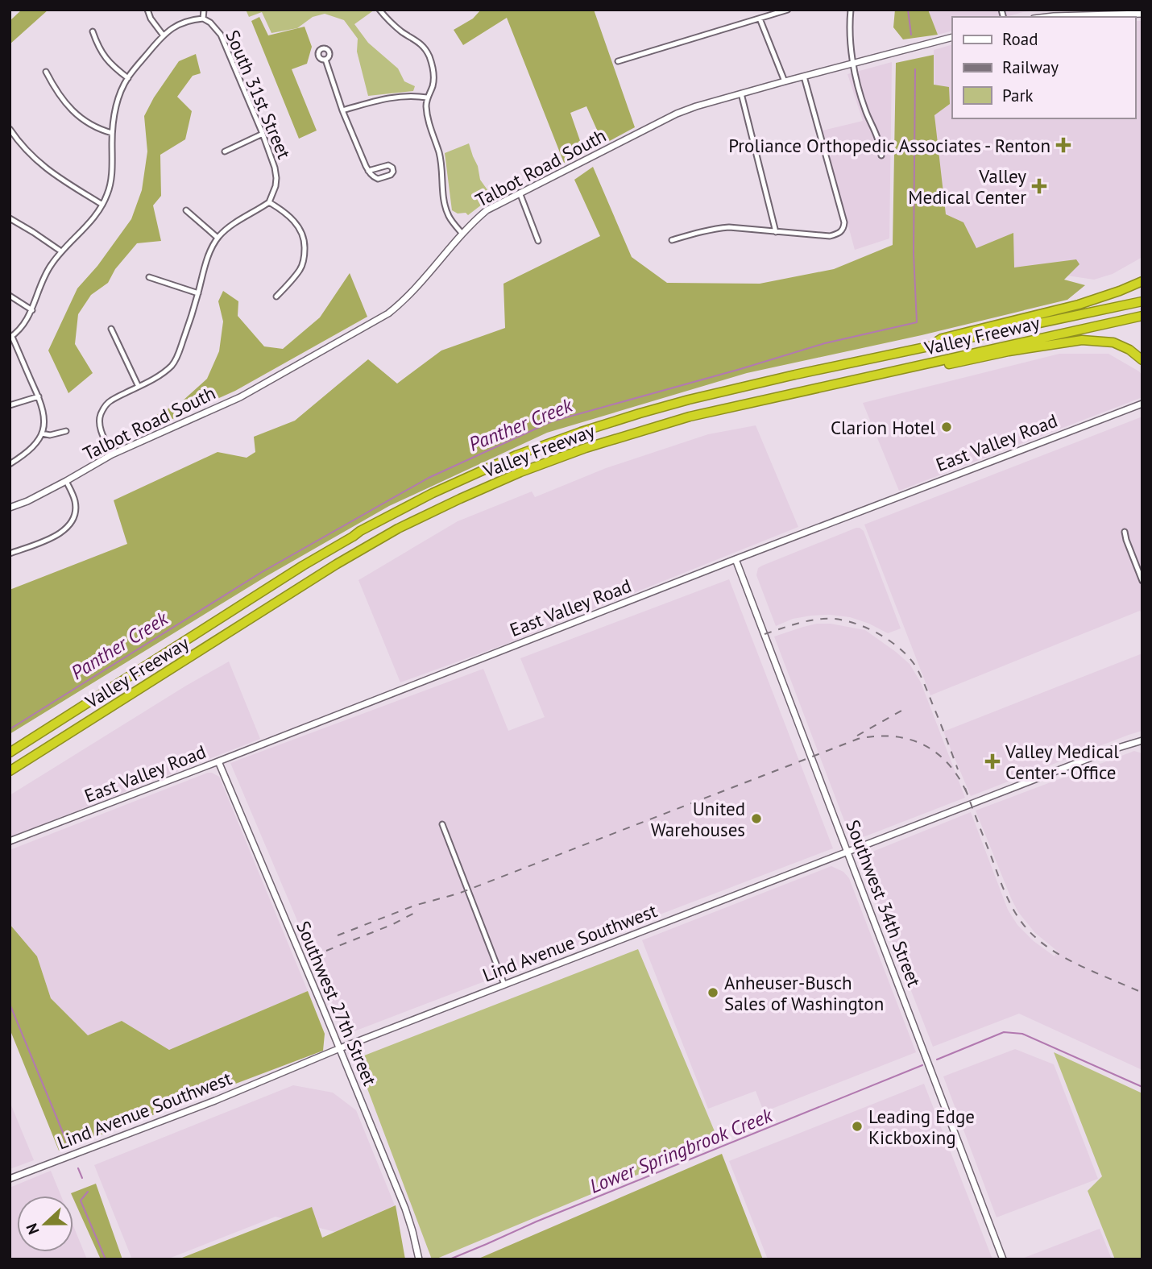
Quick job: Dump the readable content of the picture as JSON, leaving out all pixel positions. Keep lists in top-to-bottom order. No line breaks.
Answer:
{"streets":{"highway":["Valley Freeway"],"street":["South 31st Street","Talbot Road South","East Valley Road","Southwest 34th Street","Lind Avenue Southwest","Southwest 27th Street"]},"crossings":[["East Valley Road","Southwest 34th Street"],["East Valley Road","Southwest 27th Street"],["Southwest 34th Street","Lind Avenue Southwest"],["Lind Avenue Southwest","Southwest 27th Street"]],"water":["Panther Creek","Lower Springbrook Creek"],"places":{"health":["Proliance Orthopedic Associates - Renton","Valley Medical Center","Valley Medical Center - Office"],"other":["Clarion Hotel","United Warehouses","Anheuser-Busch Sales of Washington","Leading Edge Kickboxing"]},"legend":["Road","Railway","Park"],"north":"left"}
